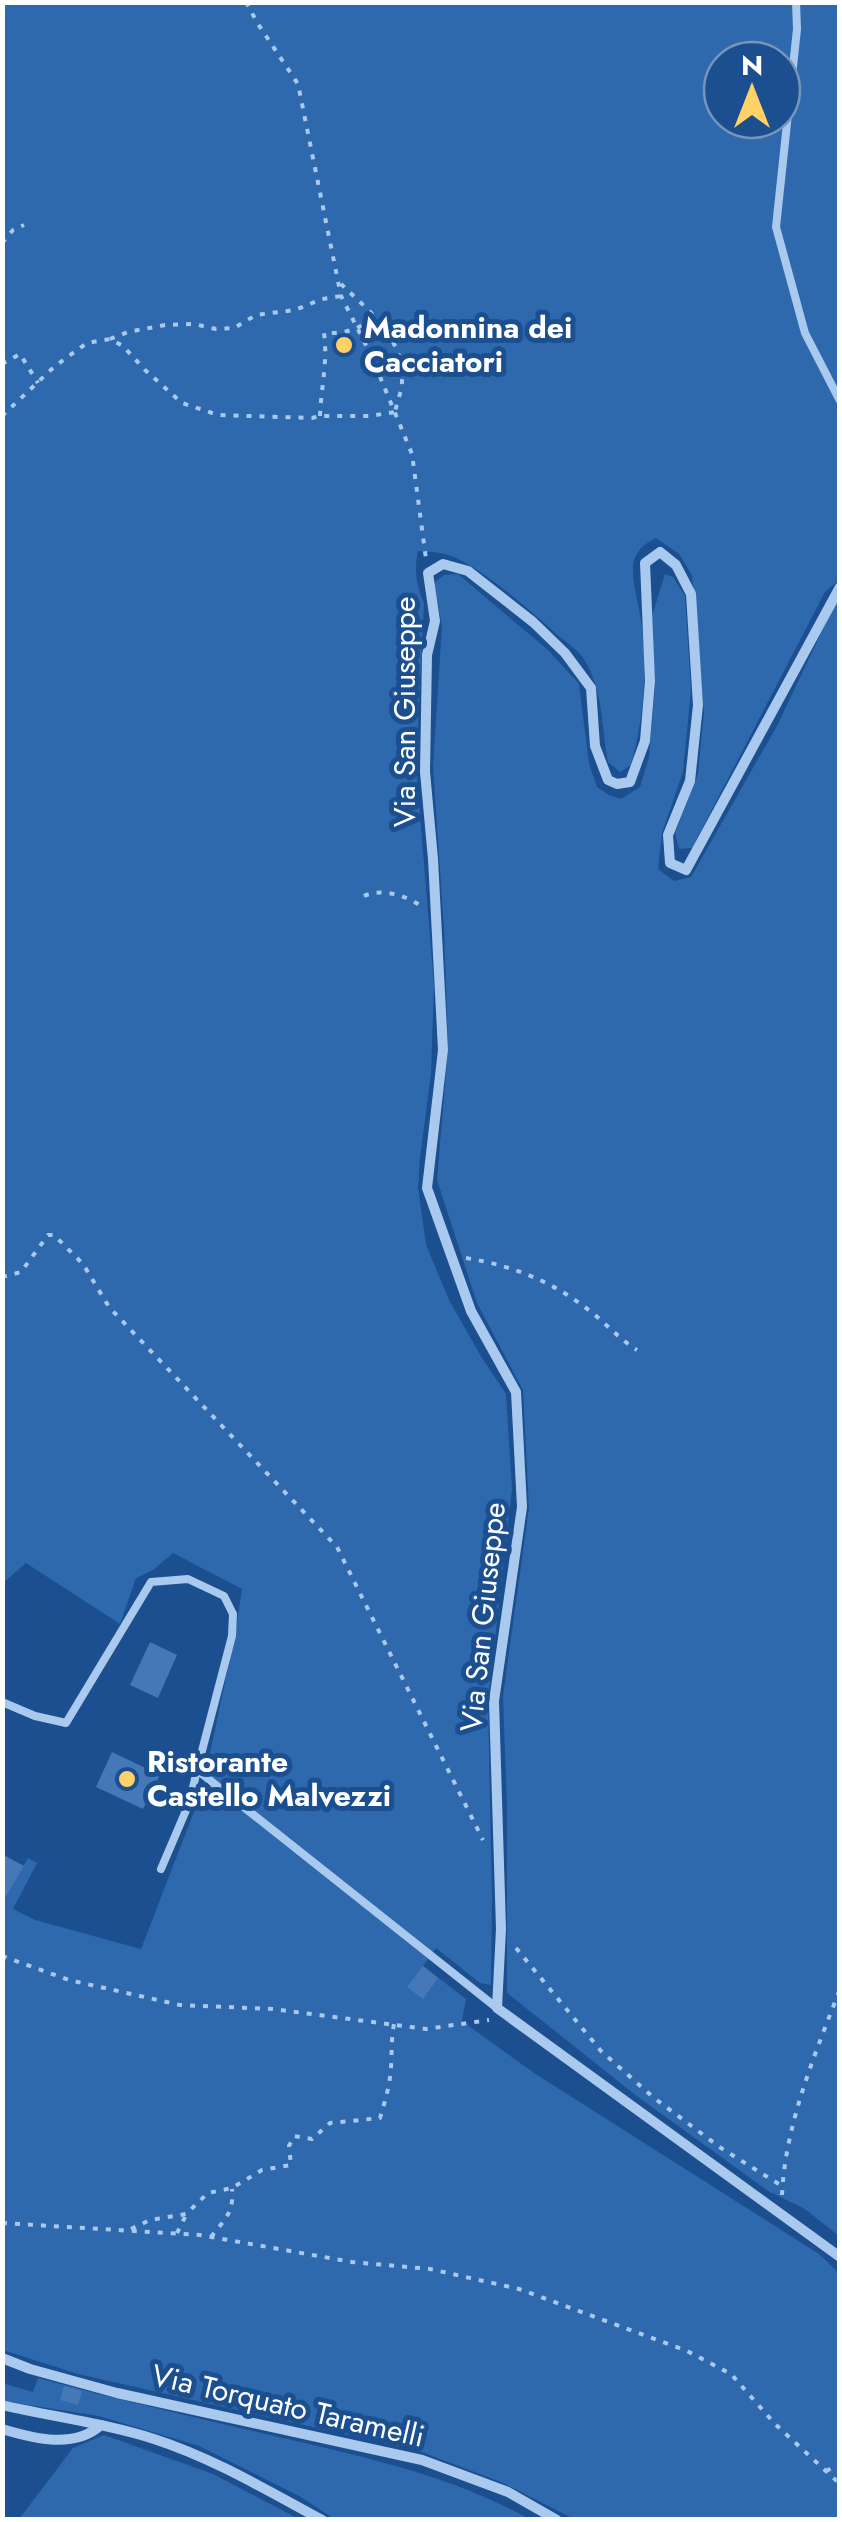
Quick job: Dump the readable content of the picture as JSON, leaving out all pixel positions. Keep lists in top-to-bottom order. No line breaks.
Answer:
{"streets":{"street":["Via San Giuseppe","Via Torquato Taramelli"]},"places":["Madonnina dei Cacciatori","Ristorante Castello Malvezzi"],"north":"top"}
